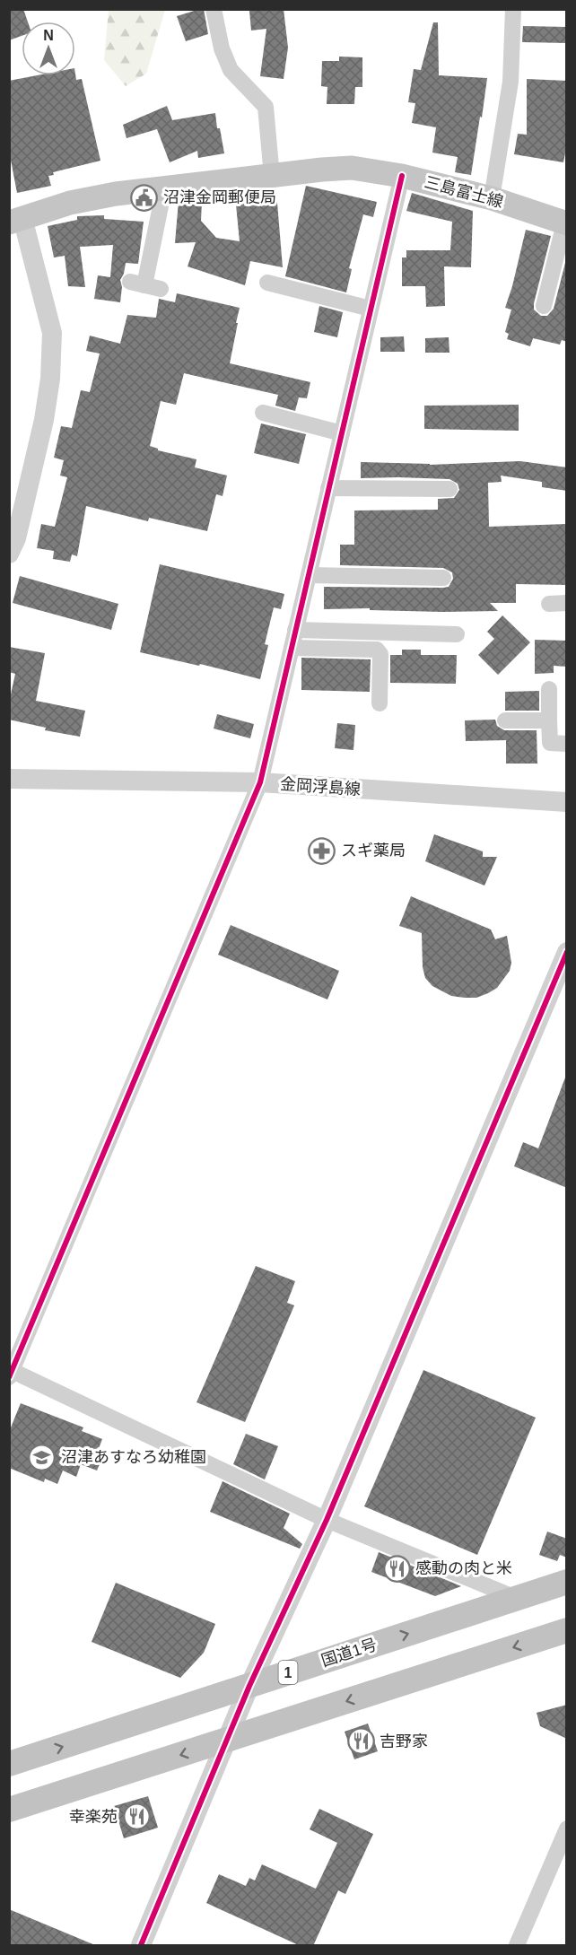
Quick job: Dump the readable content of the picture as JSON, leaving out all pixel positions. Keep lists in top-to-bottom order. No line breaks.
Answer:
{"streets":{"highway":["国道1号","1"],"main road":["三島富士線"],"street":["金岡浮島線"]},"places":{"public building":["沼津金岡郵便局"],"pharmacy":["スギ薬局"],"school or university":["沼津あすなろ幼稚園"],"restaurant":["感動の肉と米","吉野家","幸楽苑"]},"north":"top"}
